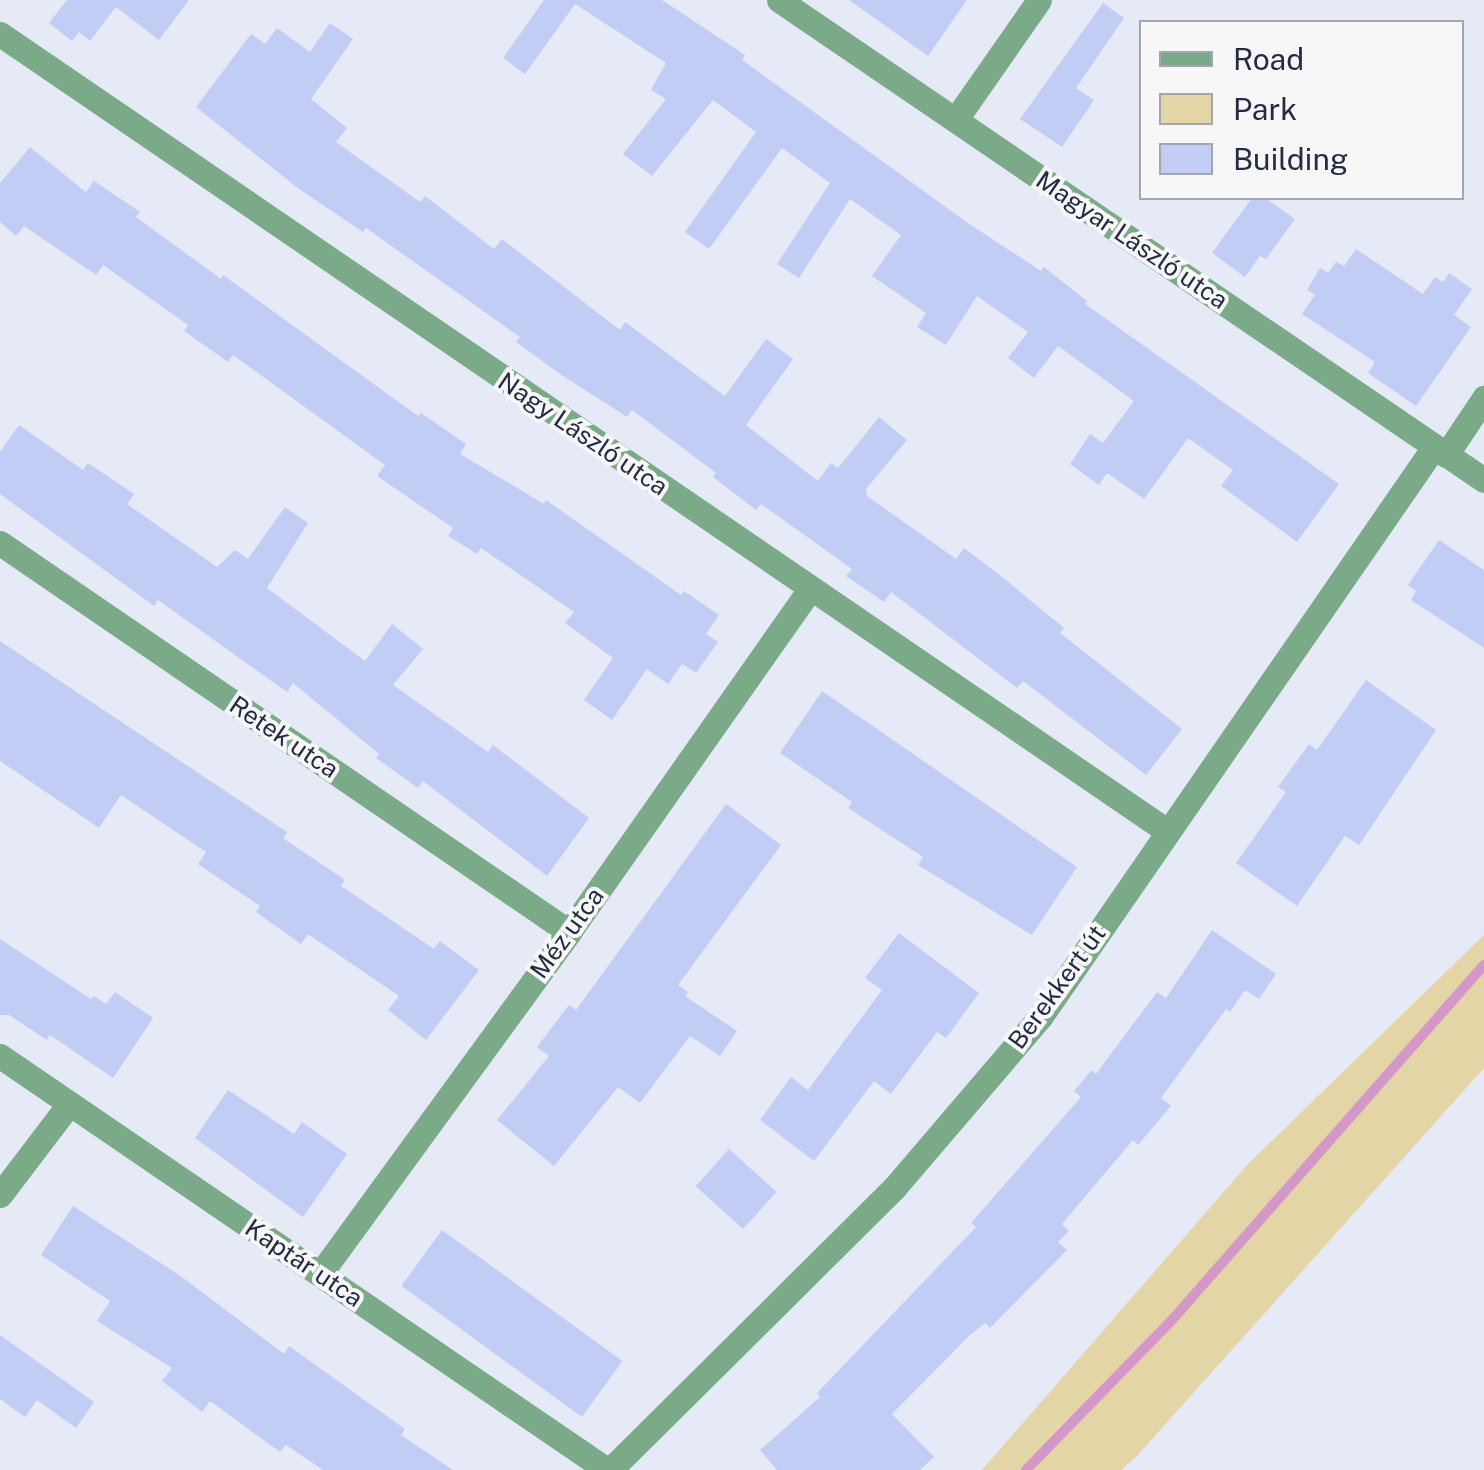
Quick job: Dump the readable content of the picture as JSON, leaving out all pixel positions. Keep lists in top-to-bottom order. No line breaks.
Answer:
{"streets":{"street":["Magyar László utca","Nagy László utca","Retek utca","Méz utca","Berekkert út","Kaptár utca"]},"crossings":[["Magyar László utca","Berekkert út"],["Nagy László utca","Méz utca"],["Nagy László utca","Berekkert út"],["Retek utca","Méz utca"],["Méz utca","Kaptár utca"],["Berekkert út","Kaptár utca"]],"legend":["Road","Park","Building"]}
